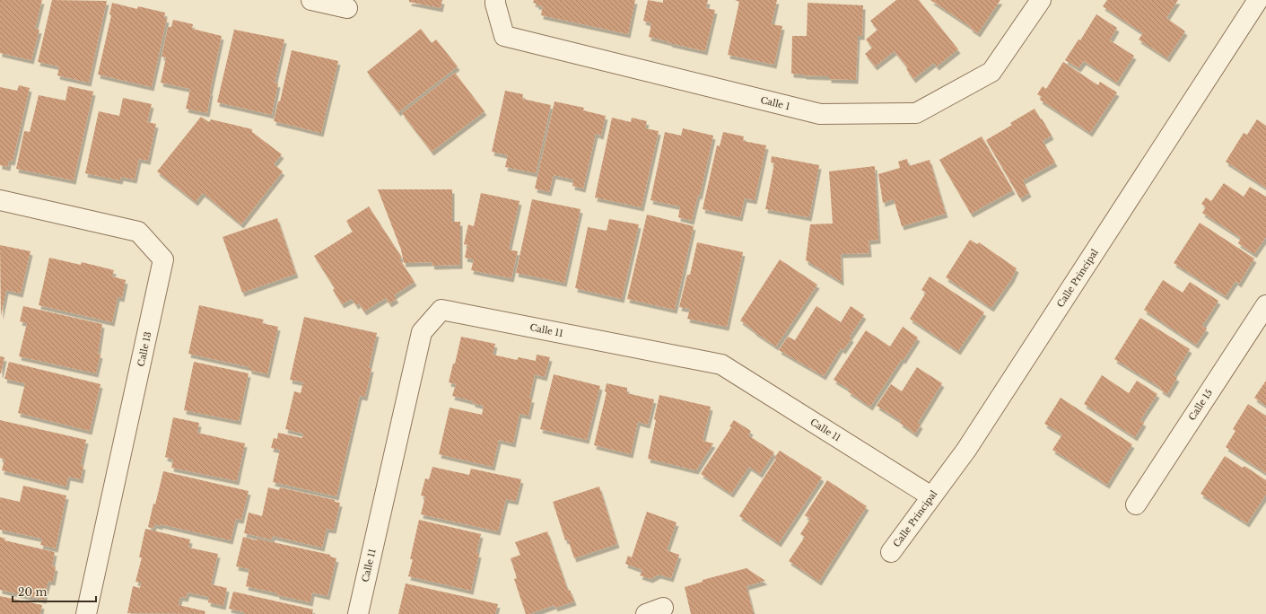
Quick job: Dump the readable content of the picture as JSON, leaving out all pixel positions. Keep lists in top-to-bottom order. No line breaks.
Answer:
{"streets":{"street":["Calle 1","Calle Principal","Calle 11","Calle 13","Calle 15"]},"crossings":[["Calle Principal","Calle 11"]],"scale_bar":"20 m"}
